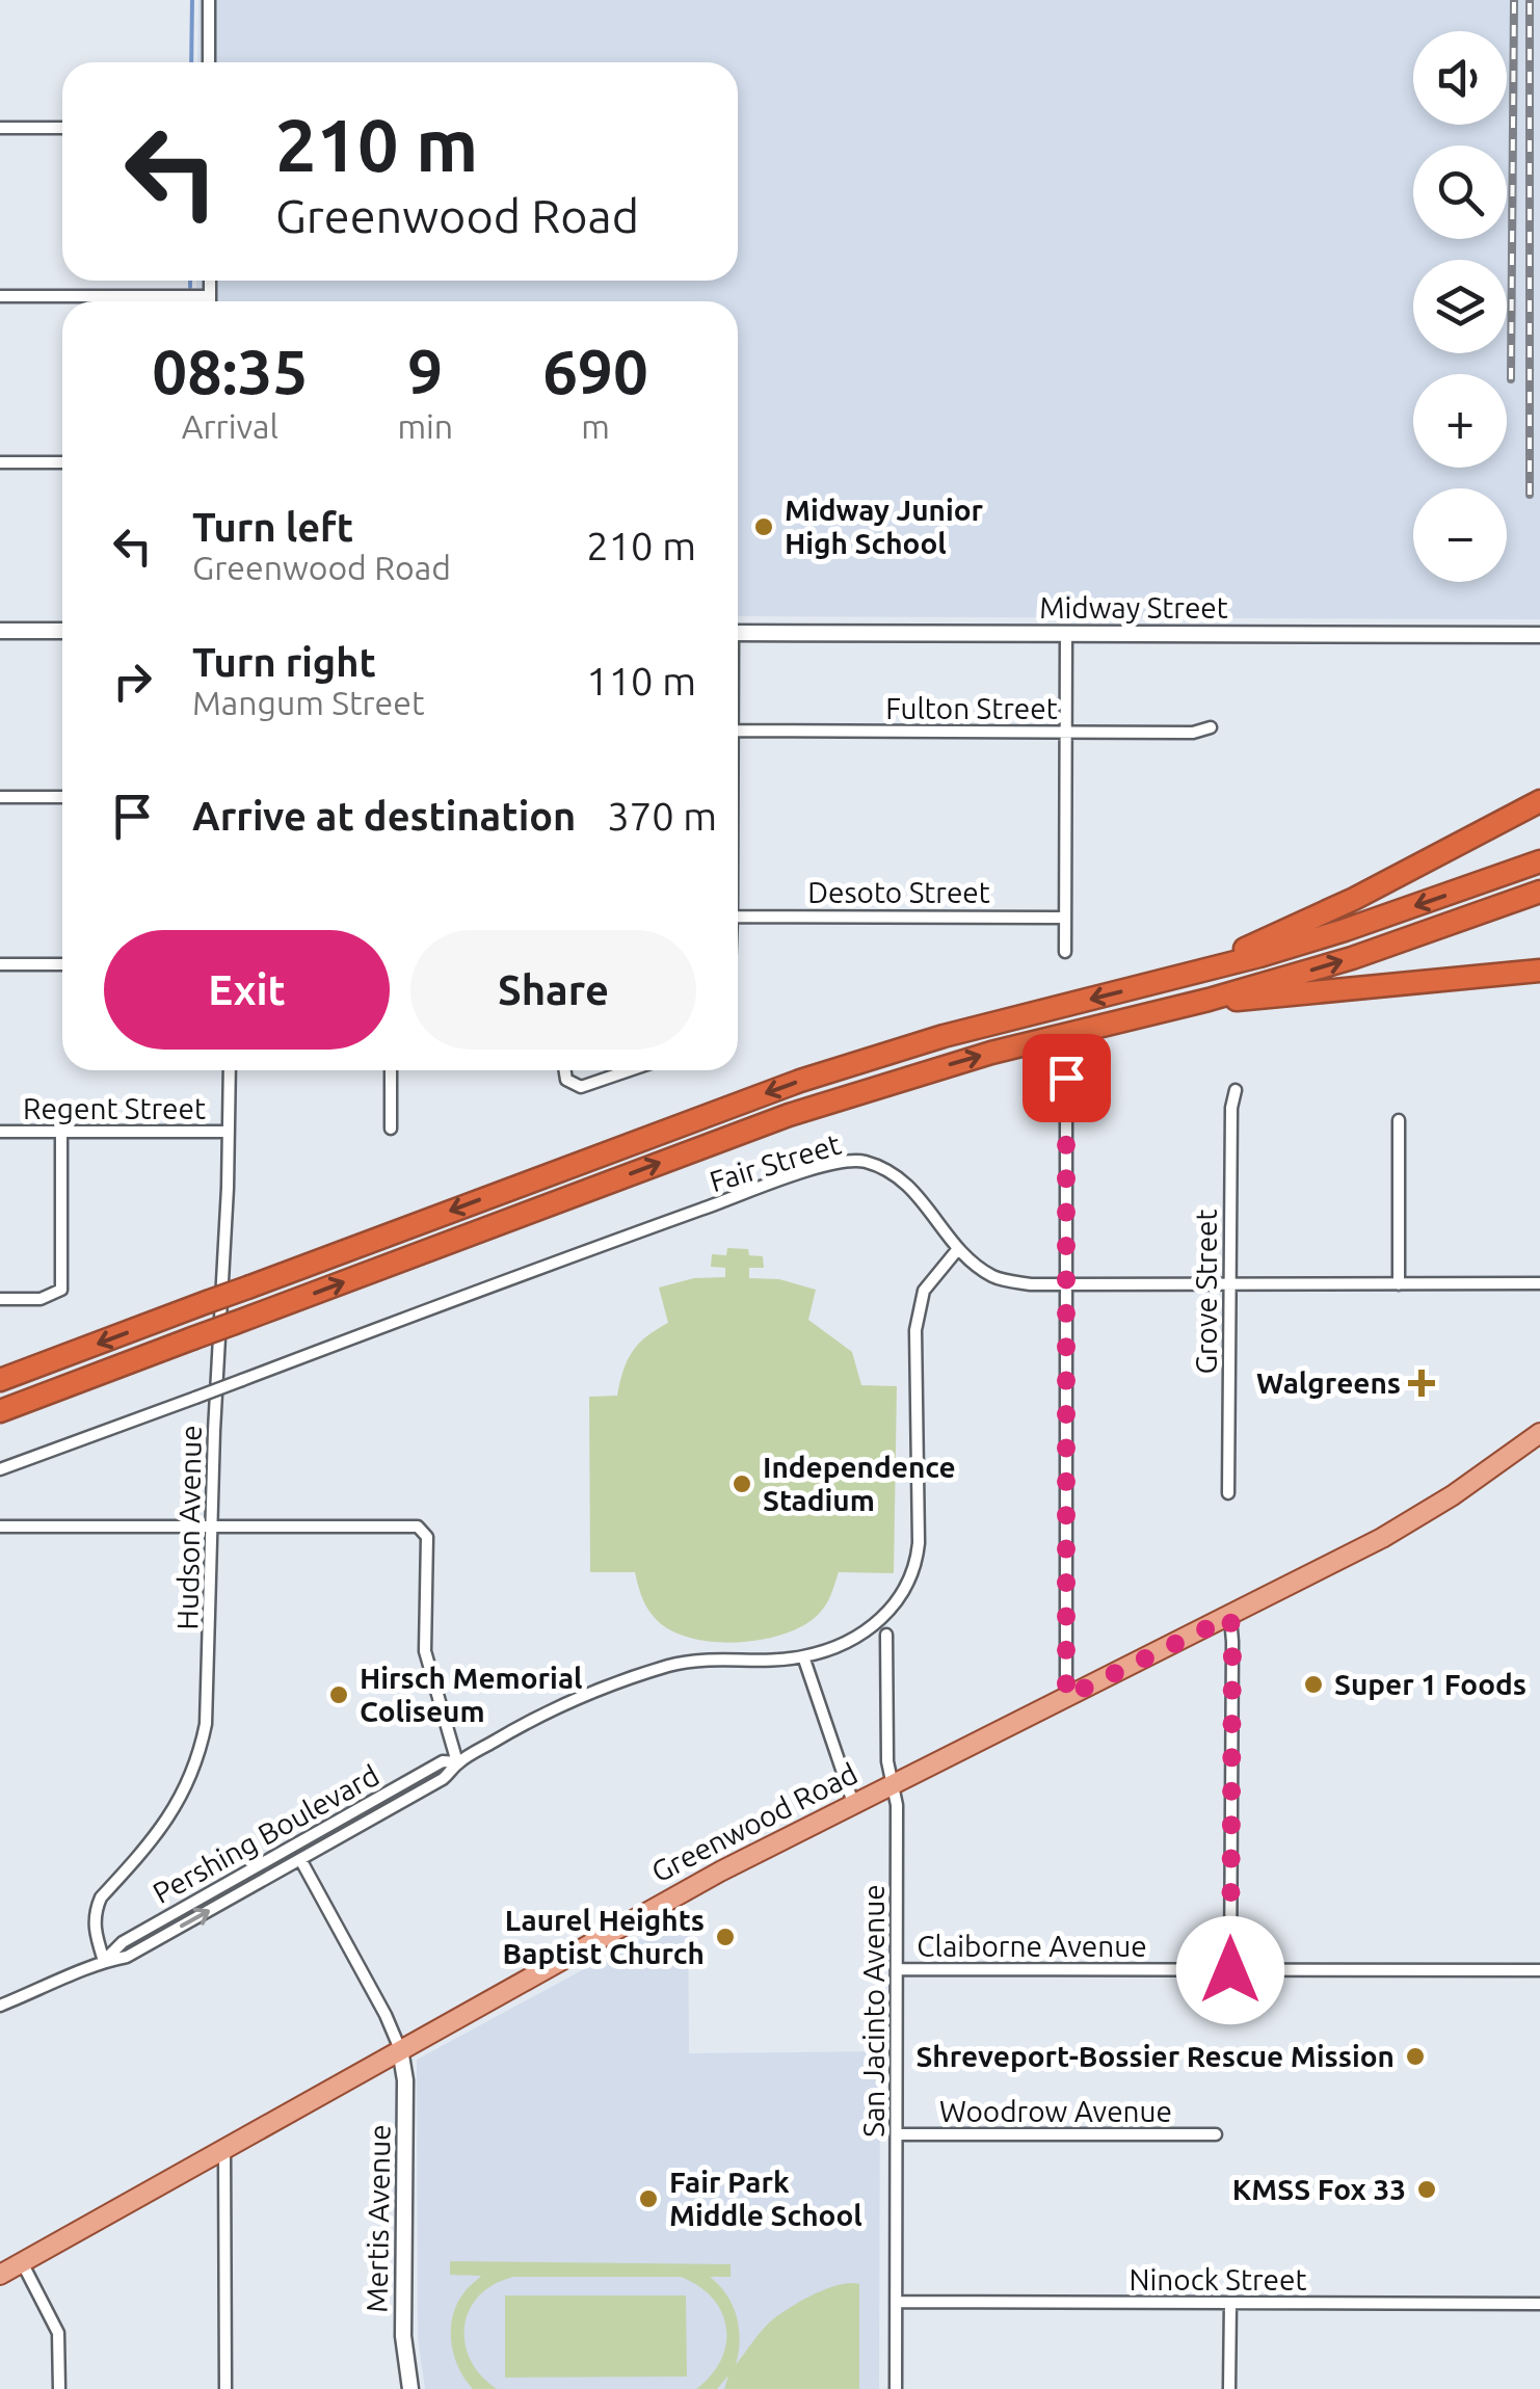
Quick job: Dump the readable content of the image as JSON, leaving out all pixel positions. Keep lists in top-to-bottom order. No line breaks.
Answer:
{"streets":{"main road":["Greenwood Road"],"street":["Midway Street","Fulton Street","Desoto Street","Regent Street","Fair Street","Grove Street","Hudson Avenue","Pershing Boulevard","Claiborne Avenue","San Jacinto Avenue","Woodrow Avenue","Mertis Avenue","Ninock Street"]},"crossings":[["Regent Street","Hudson Avenue"],["Fair Street","Grove Street"],["Fair Street","Pershing Boulevard"],["Hudson Avenue","Pershing Boulevard"],["Greenwood Road","San Jacinto Avenue"],["Greenwood Road","Mertis Avenue"],["Claiborne Avenue","San Jacinto Avenue"],["San Jacinto Avenue","Woodrow Avenue"],["San Jacinto Avenue","Ninock Street"]],"places":{"other":["Midway Junior High School","Independence Stadium","Super 1 Foods","Hirsch Memorial Coliseum","Laurel Heights Baptist Church","Shreveport-Bossier Rescue Mission","KMSS Fox 33","Fair Park Middle School"],"health":["Walgreens"]},"page":{"map_buttons":["+","−"],"turn":["210 m","Greenwood Road"],"eta":["08:35","Arrival","9","min","690","m"],"list":[{"name":"Turn left","note":"Greenwood Road","value":"210 m"},{"name":"Turn right","note":"Mangum Street","value":"110 m"},{"name":"Arrive at destination","value":"370 m"}],"buttons":["Exit","Share"]}}
